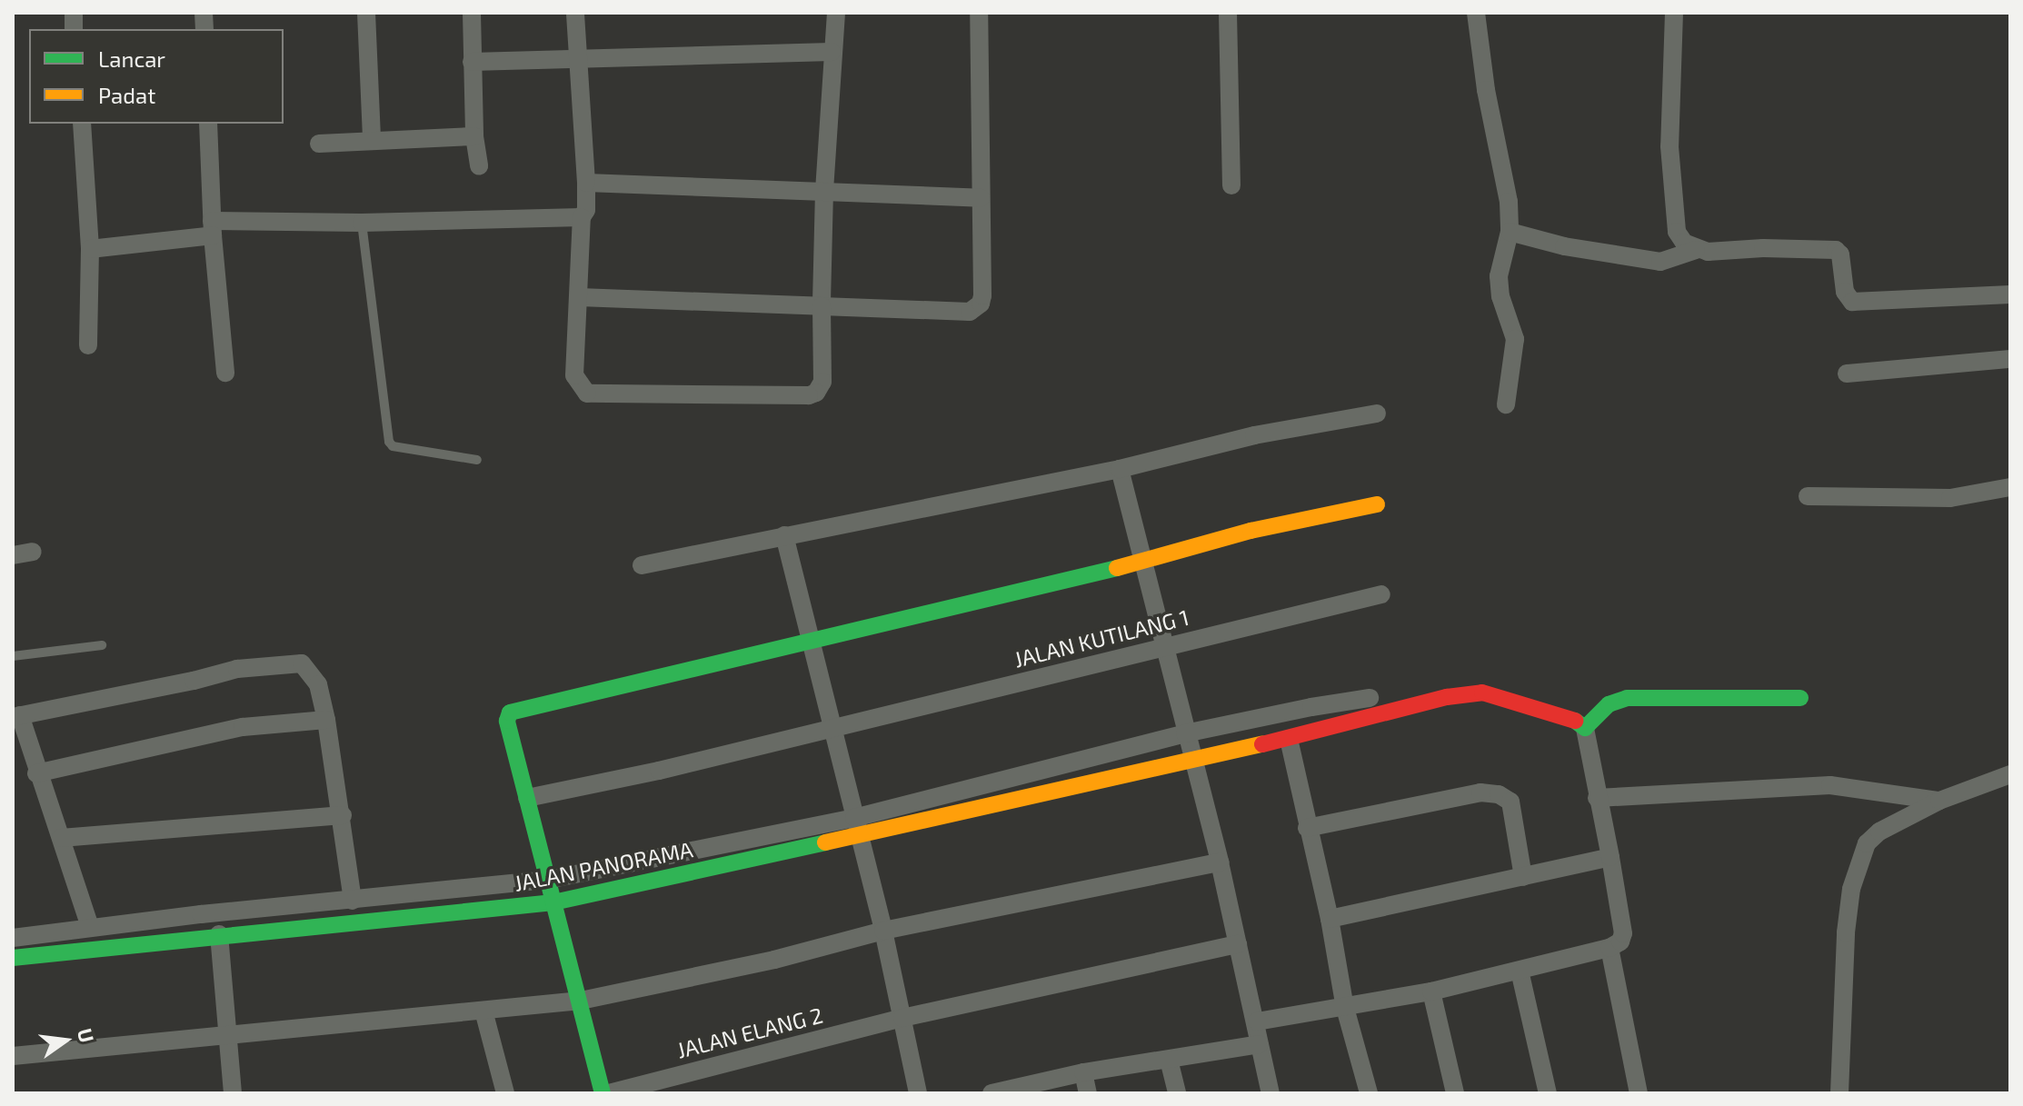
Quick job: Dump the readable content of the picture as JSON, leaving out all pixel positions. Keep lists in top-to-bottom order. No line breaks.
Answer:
{"streets":{"street":["JALAN KUTILANG 1","JALAN PANORAMA","JALAN ELANG 2"]},"legend":["Lancar","Padat"],"north":"right"}
